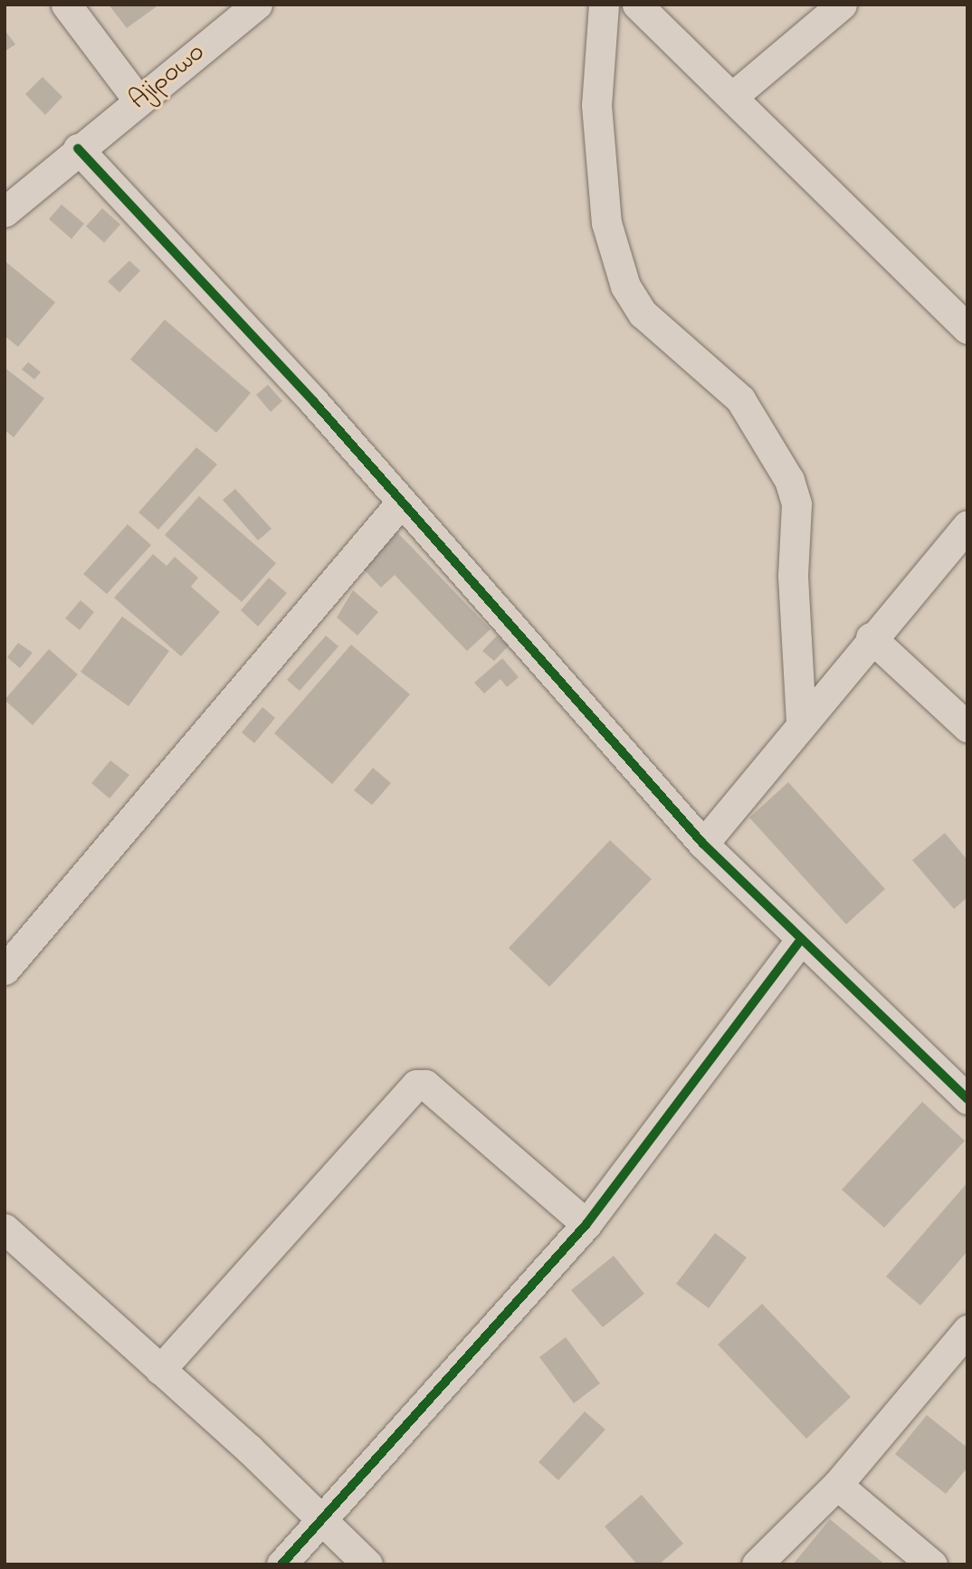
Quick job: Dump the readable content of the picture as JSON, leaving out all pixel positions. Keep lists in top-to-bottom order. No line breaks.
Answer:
{"streets":{"street":["Ajipowo"]}}
